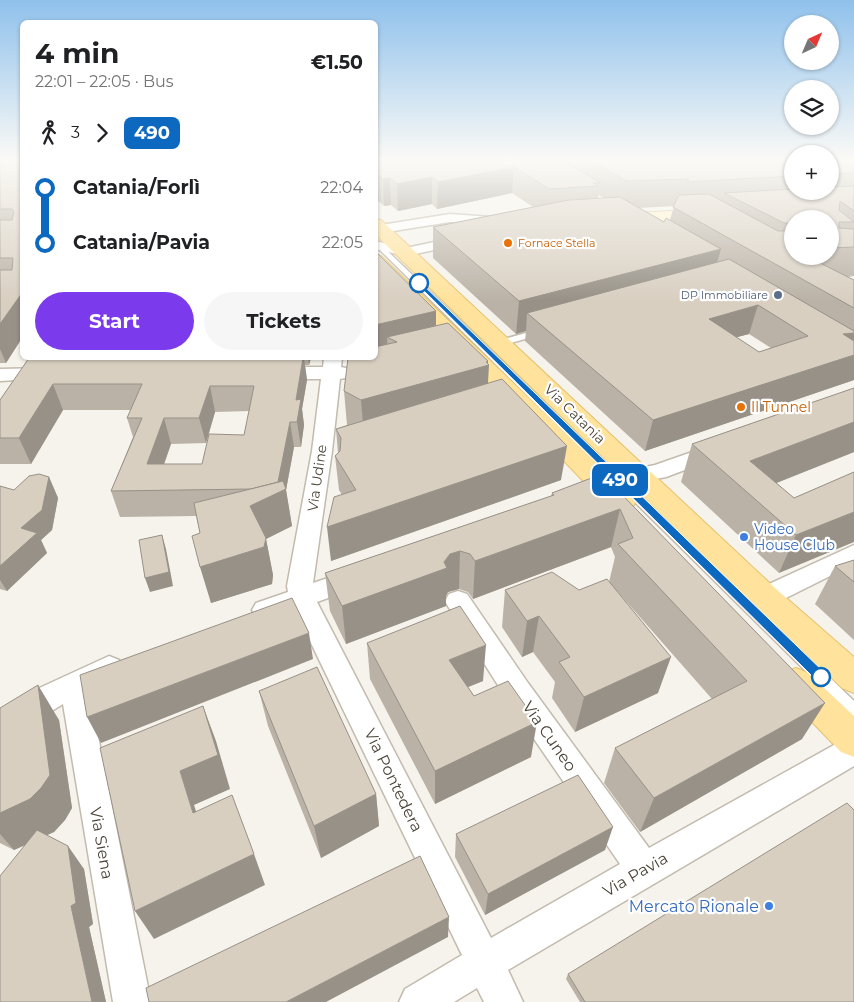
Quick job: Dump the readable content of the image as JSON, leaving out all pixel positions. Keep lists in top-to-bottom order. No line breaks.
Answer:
{"streets":{"main road":["Via Catania"],"street":["Via Udine","Via Cuneo","Via Pontedera","Via Siena","Via Pavia"]},"crossings":[["Via Udine","Via Pontedera"],["Via Cuneo","Via Pavia"],["Via Pontedera","Via Pavia"]],"places":["Fornace Stella","DP Immobiliare","Il Tunnel","Video House Club","Mercato Rionale"],"lines":["bus line 490"],"north":"top right","page":{"on_map":"490","map_buttons":["+","−"],"heading":["4 min","22:01 – 22:05 · Bus","€1.50"],"legs":["3","490"],"list":[{"name":"Catania/Forlì","value":"22:04"},{"name":"Catania/Pavia","value":"22:05"}],"buttons":["Start","Tickets"]}}
